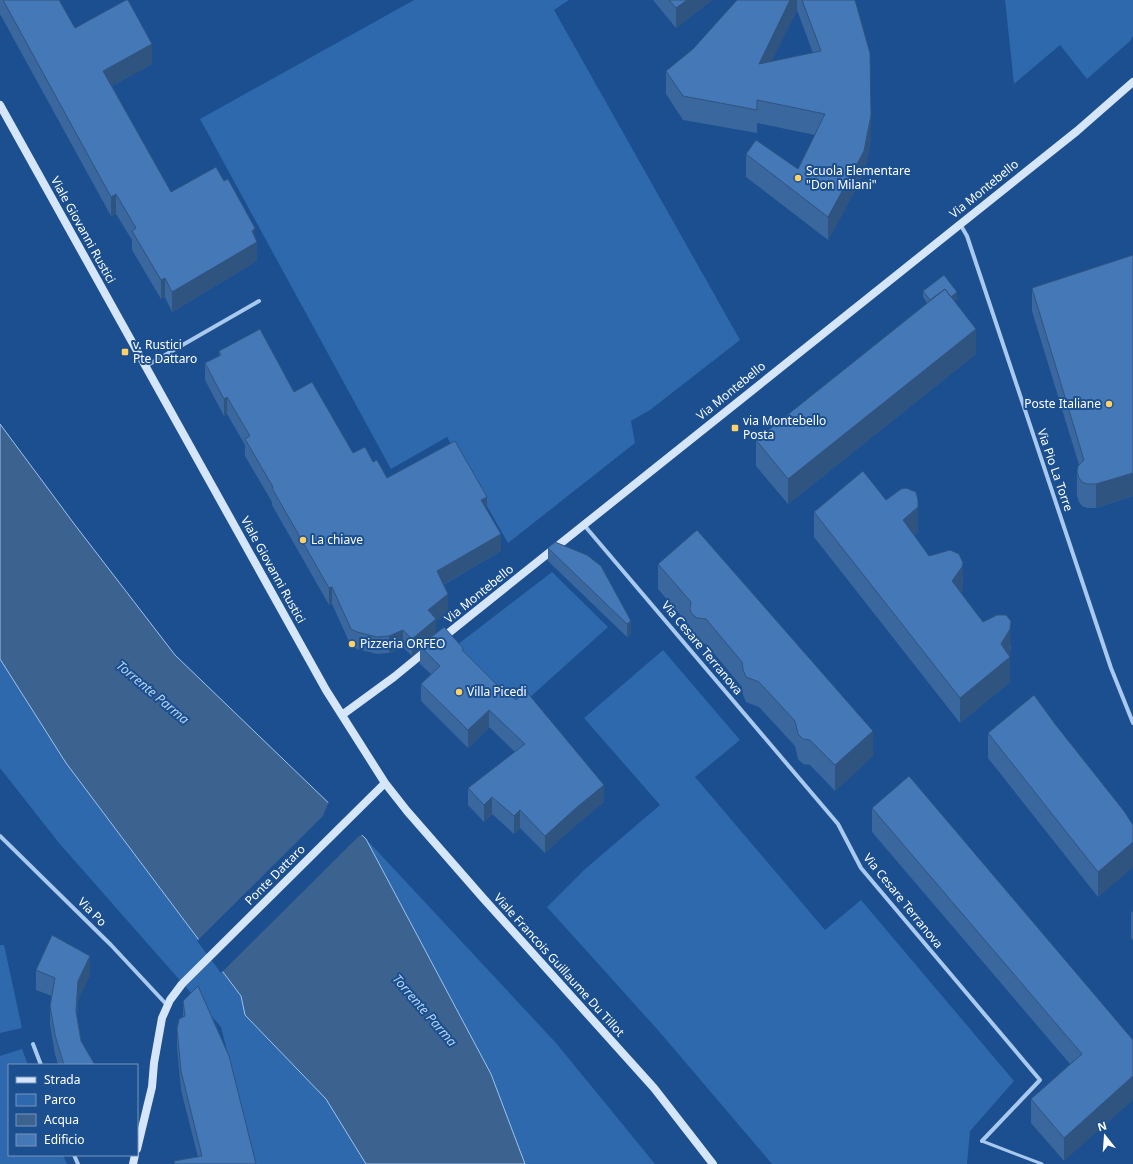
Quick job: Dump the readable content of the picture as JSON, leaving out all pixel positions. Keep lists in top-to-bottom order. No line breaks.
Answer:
{"streets":{"street":["Via Montebello","Viale Giovanni Rustici","Via Pio La Torre","Via Cesare Terranova","Ponte Dattaro","Via Po","Viale Francois Guillaume Du Tillot"]},"crossings":[["Via Montebello","Viale Giovanni Rustici"],["Via Montebello","Via Pio La Torre"],["Via Montebello","Via Cesare Terranova"],["Viale Giovanni Rustici","Ponte Dattaro"],["Viale Giovanni Rustici","Viale Francois Guillaume Du Tillot"],["Ponte Dattaro","Via Po"],["Ponte Dattaro","Viale Francois Guillaume Du Tillot"]],"water":["Torrente Parma"],"places":{"other":["Scuola Elementare \"Don Milani\"","Poste Italiane","La chiave","Pizzeria ORFEO","Villa Picedi"],"transit":["v. Rustici Pte Dattaro","via Montebello Posta"]},"legend":["Strada","Parco","Acqua","Edificio"],"north":"top"}
